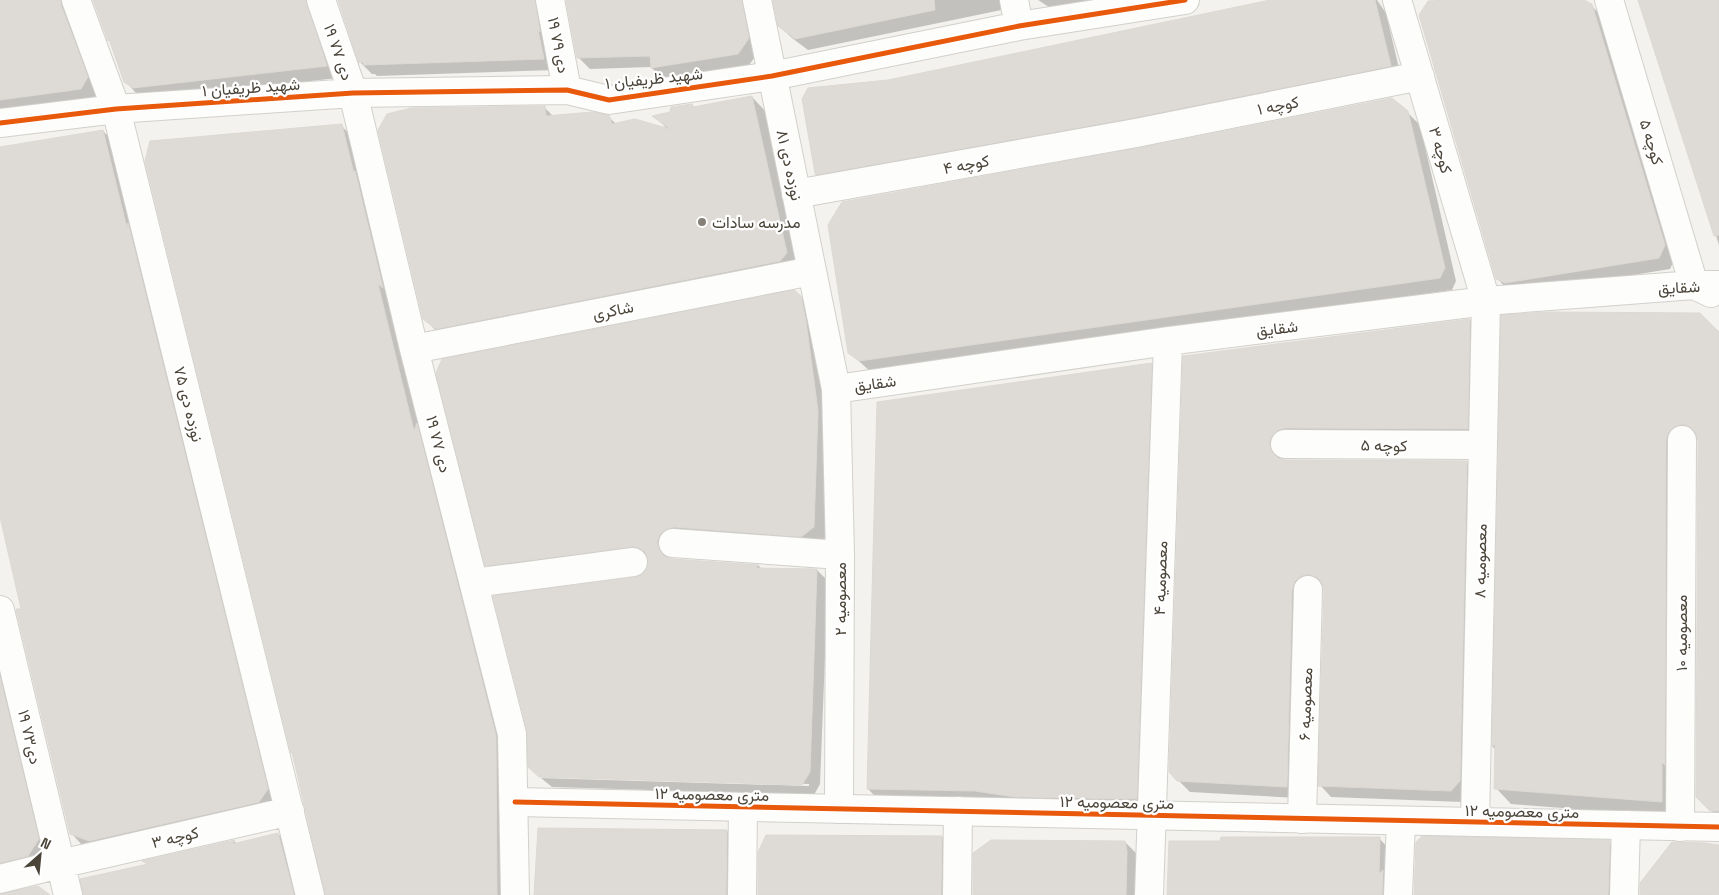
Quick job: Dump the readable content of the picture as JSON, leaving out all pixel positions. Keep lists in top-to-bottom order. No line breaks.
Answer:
{"streets":{"street":["۱۹ دی ۷۹","۱۹ دی ۷۷","شهید ظریفیان ۱","کوچه ۱","کوچه ۵","کوچه ۳","کوچه ۴","نوزده دی ۸۱","شقایق","شاکری","نوزده دی ۷۵","معصومیه ۸","معصومیه ۴","معصومیه ۲","معصومیه ۱۰","معصومیه ۶","۱۹ دی۷۳","۱۲ متری معصومیه"]},"crossings":[["۱۹ دی ۷۹","شهید ظریفیان ۱"],["۱۹ دی ۷۷","شهید ظریفیان ۱"],["۱۹ دی ۷۷","شاکری"],["۱۹ دی ۷۷","۱۲ متری معصومیه"],["شهید ظریفیان ۱","نوزده دی ۸۱"],["شهید ظریفیان ۱","نوزده دی ۷۵"],["کوچه ۱","کوچه ۳"],["کوچه ۱","کوچه ۴"],["کوچه ۵","شقایق"],["کوچه ۵","معصومیه ۸"],["کوچه ۳","شقایق"],["کوچه ۳","نوزده دی ۷۵"],["کوچه ۳","معصومیه ۸"],["کوچه ۳","۱۹ دی۷۳"],["کوچه ۴","نوزده دی ۸۱"],["نوزده دی ۸۱","شقایق"],["نوزده دی ۸۱","شاکری"],["نوزده دی ۸۱","معصومیه ۲"],["شقایق","معصومیه ۸"],["شقایق","معصومیه ۴"],["شقایق","معصومیه ۲"],["معصومیه ۸","۱۲ متری معصومیه"],["معصومیه ۴","۱۲ متری معصومیه"],["معصومیه ۲","۱۲ متری معصومیه"],["معصومیه ۱۰","۱۲ متری معصومیه"],["معصومیه ۶","۱۲ متری معصومیه"]],"places":["مدرسه سادات"],"north":"top right"}
